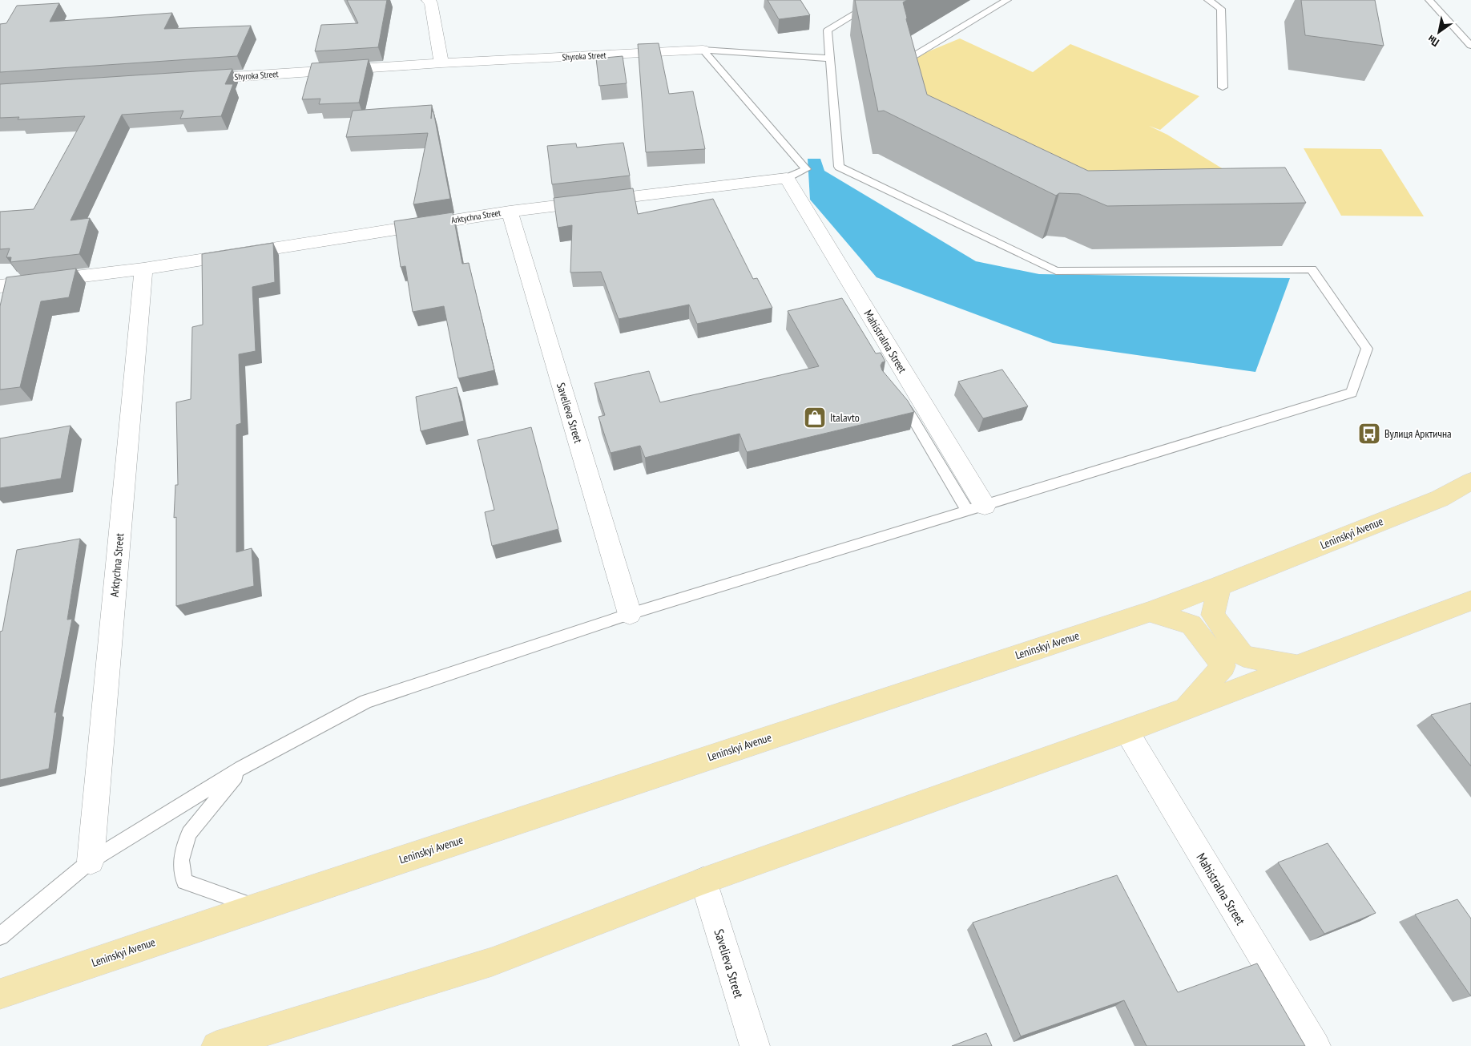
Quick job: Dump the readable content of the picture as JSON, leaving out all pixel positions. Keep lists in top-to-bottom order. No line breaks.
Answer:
{"streets":{"main road":["Leninskyi Avenue"],"street":["Shyroka Street","Arktychna Street","Mahistralna Street","Savelieva Street"]},"crossings":[["Arktychna Street","Mahistralna Street"],["Arktychna Street","Savelieva Street"]],"places":{"shop":["Italavto"],"bus stop":["Вулиця Арктична"]},"north":"bottom left"}
